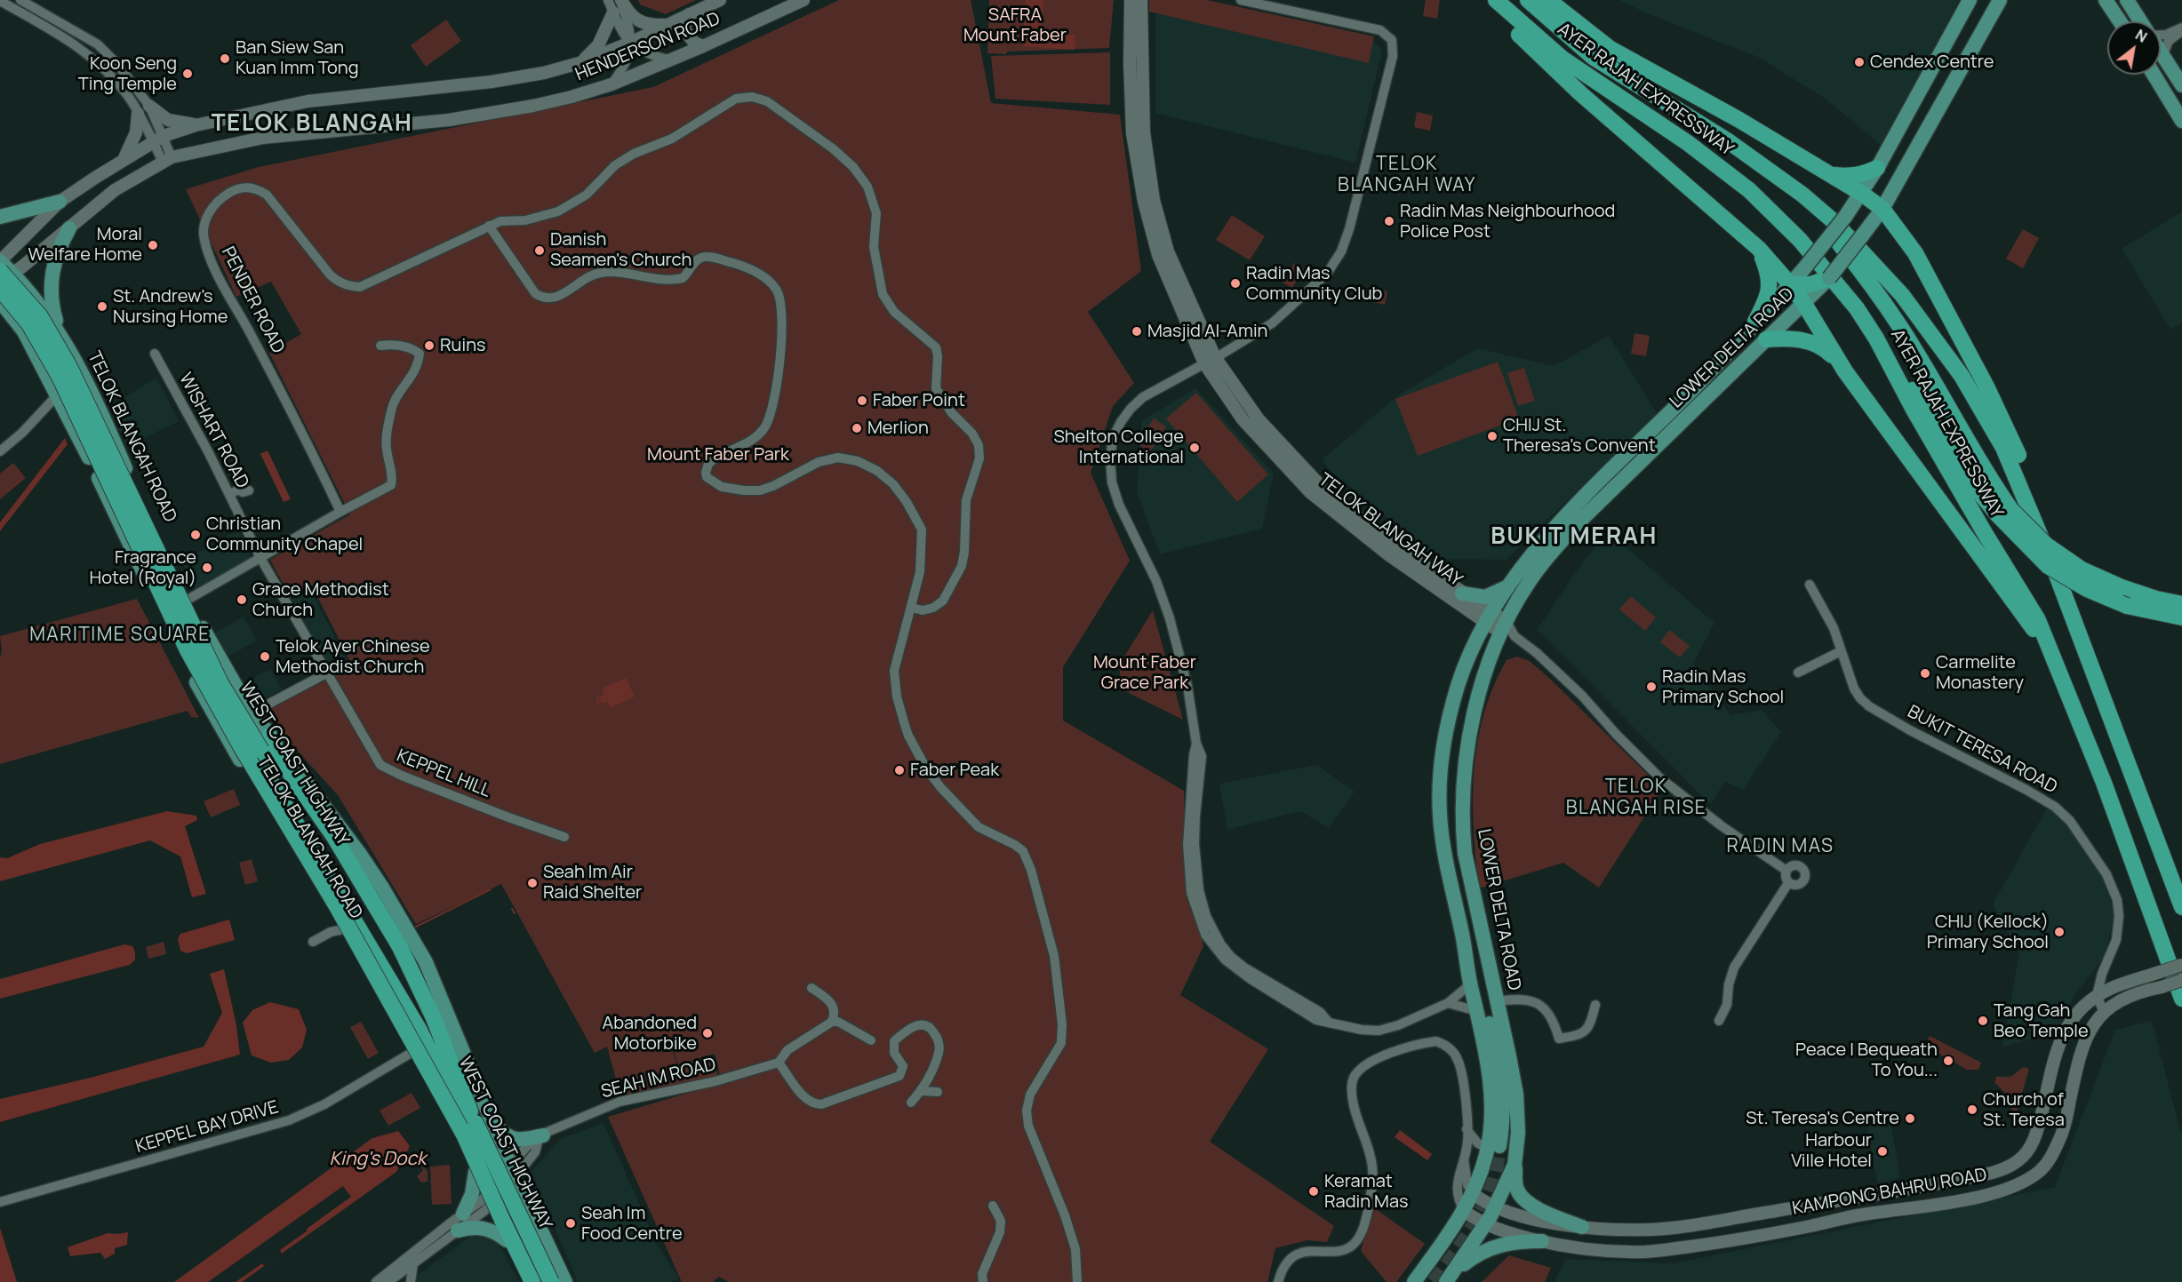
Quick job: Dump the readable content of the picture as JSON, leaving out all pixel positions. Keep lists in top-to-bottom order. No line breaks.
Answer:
{"streets":{"highway":["AYER RAJAH EXPRESSWAY","WEST COAST HIGHWAY"],"main road":["HENDERSON ROAD","LOWER DELTA ROAD","TELOK BLANGAH ROAD","TELOK BLANGAH WAY","KAMPONG BAHRU ROAD"],"street":["PENDER ROAD","WISHART ROAD","BUKIT TERESA ROAD","KEPPEL HILL","SEAH IM ROAD","KEPPEL BAY DRIVE"]},"crossings":[["HENDERSON ROAD","TELOK BLANGAH ROAD"],["HENDERSON ROAD","WEST COAST HIGHWAY"],["LOWER DELTA ROAD","TELOK BLANGAH WAY"],["LOWER DELTA ROAD","KAMPONG BAHRU ROAD"],["WISHART ROAD","KEPPEL HILL"],["TELOK BLANGAH ROAD","WEST COAST HIGHWAY"],["TELOK BLANGAH ROAD","KEPPEL BAY DRIVE"],["BUKIT TERESA ROAD","KAMPONG BAHRU ROAD"]],"districts":["TELOK BLANGAH","TELOK BLANGAH WAY","BUKIT MERAH","MARITIME SQUARE","TELOK BLANGAH RISE","RADIN MAS"],"water":["King's Dock"],"parks":["SAFRA Mount Faber","Mount Faber Park","Mount Faber Grace Park"],"places":["Ban Siew San Kuan Imm Tong","Cendex Centre","Koon Seng Ting Temple","Radin Mas Neighbourhood Police Post","Moral Welfare Home","Danish Seamen's Church","Radin Mas Community Club","St. Andrew's Nursing Home","Masjid Al-Amin","Ruins","Faber Point","Merlion","CHIJ St. Theresa's Convent","Shelton College International","Christian Community Chapel","Fragrance Hotel (Royal)","Grace Methodist Church","Telok Ayer Chinese Methodist Church","Carmelite Monastery","Radin Mas Primary School","Faber Peak","Seah Im Air Raid Shelter","CHIJ (Kellock) Primary School","Tang Gah Beo Temple","Abandoned Motorbike","Peace I Bequeath To You...","Church of St. Teresa","St. Teresa's Centre","Harbour Ville Hotel","Keramat Radin Mas","Seah Im Food Centre"],"north":"top right"}
